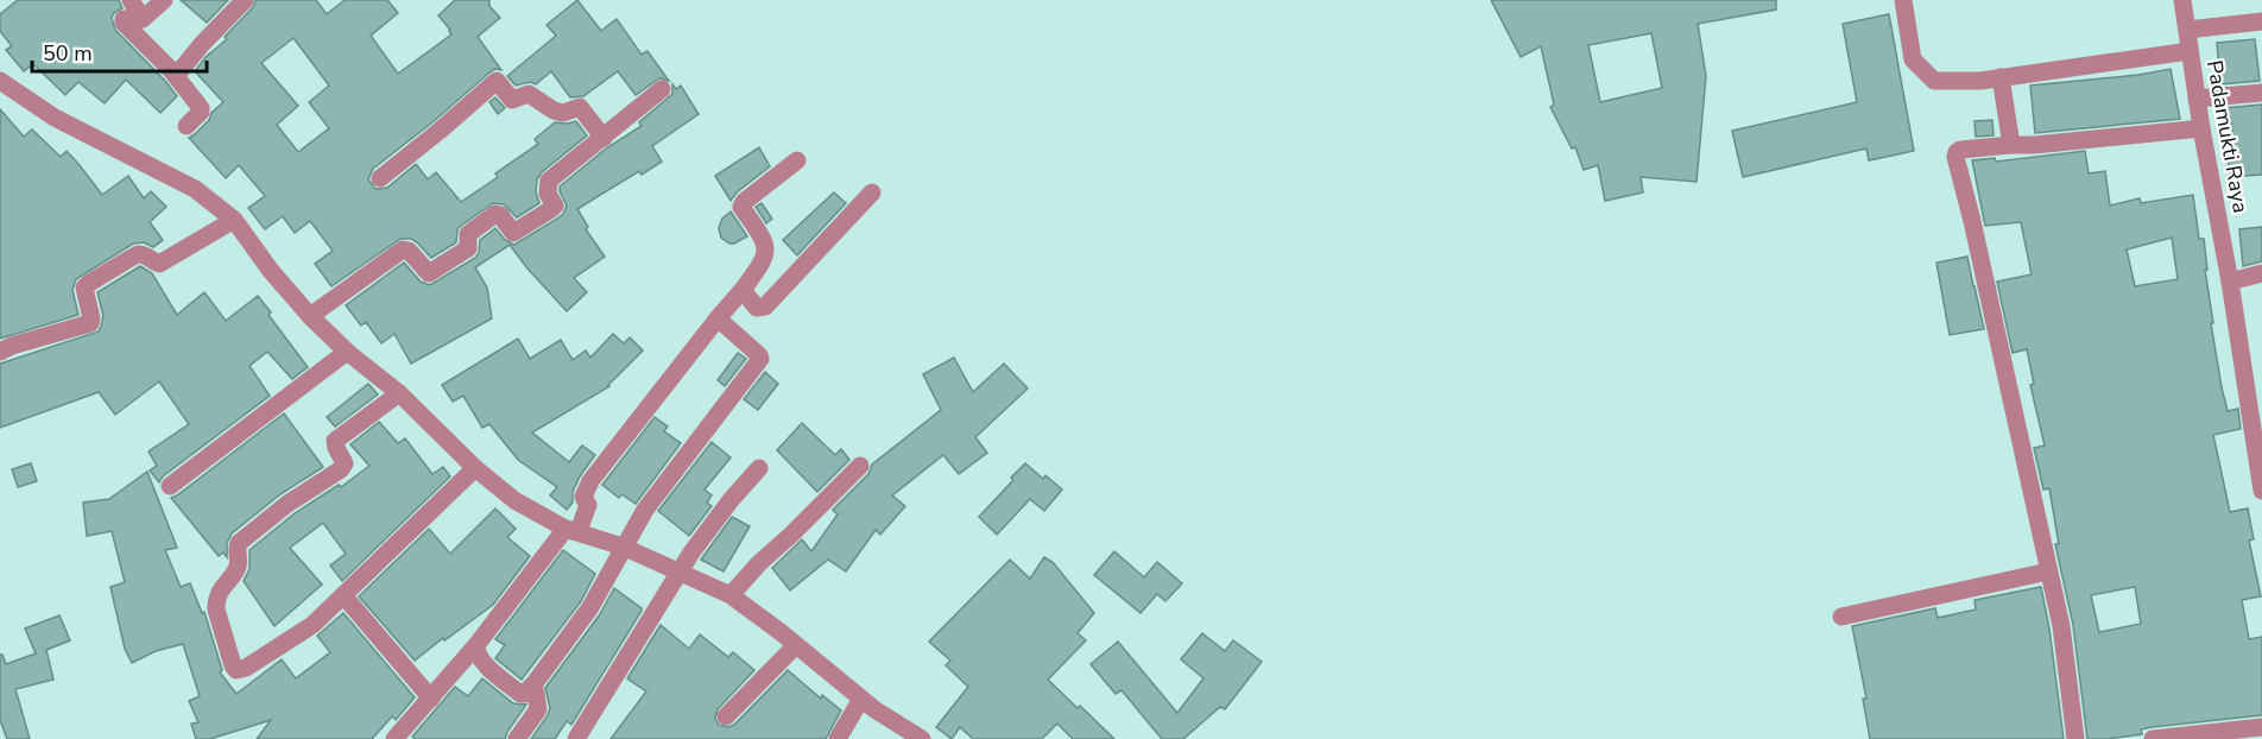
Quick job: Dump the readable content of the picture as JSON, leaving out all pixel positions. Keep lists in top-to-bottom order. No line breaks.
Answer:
{"streets":{"street":["Padamukti Raya"]},"scale_bar":"50 m"}
